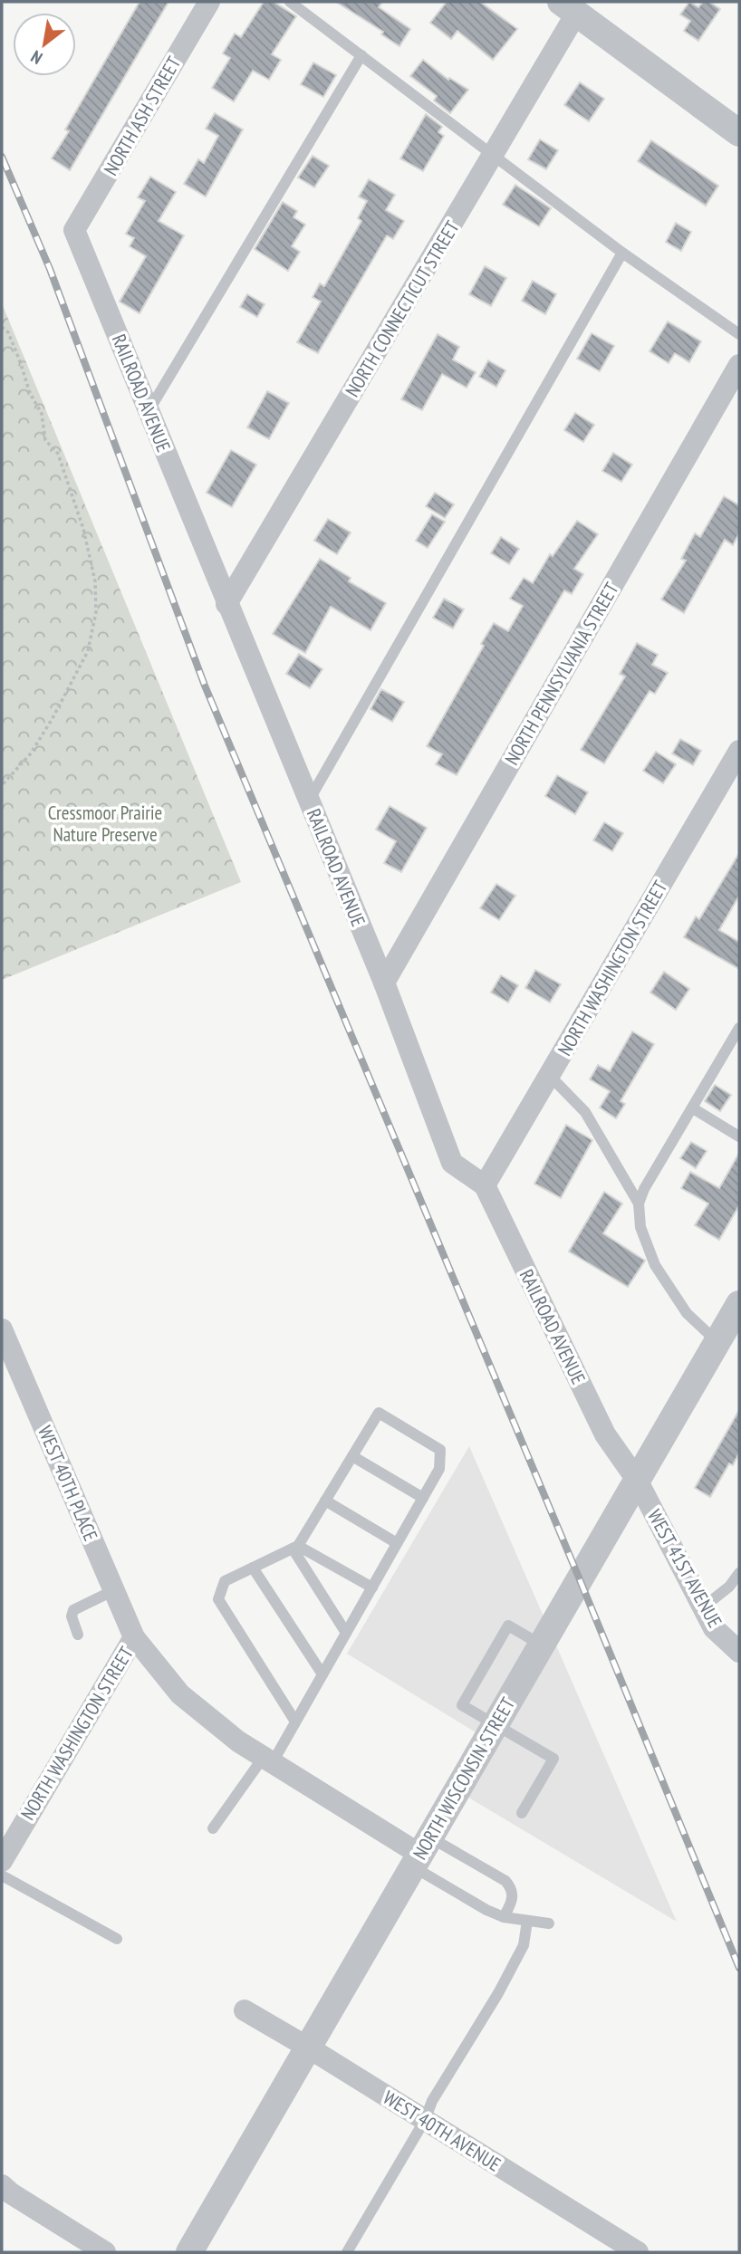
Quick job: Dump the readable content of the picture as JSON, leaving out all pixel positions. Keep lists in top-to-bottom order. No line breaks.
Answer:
{"streets":{"street":["NORTH ASH STREET","NORTH CONNECTICUT STREET","RAILROAD AVENUE","NORTH PENNSYLVANIA STREET","NORTH WASHINGTON STREET","WEST 40TH PLACE","WEST 41ST AVENUE","NORTH WISCONSIN STREET","WEST 40TH AVENUE"]},"crossings":[["NORTH ASH STREET","RAILROAD AVENUE"],["NORTH CONNECTICUT STREET","RAILROAD AVENUE"],["RAILROAD AVENUE","NORTH PENNSYLVANIA STREET"],["RAILROAD AVENUE","NORTH WASHINGTON STREET"],["RAILROAD AVENUE","WEST 41ST AVENUE"],["RAILROAD AVENUE","NORTH WISCONSIN STREET"],["NORTH WASHINGTON STREET","WEST 40TH PLACE"],["WEST 41ST AVENUE","NORTH WISCONSIN STREET"],["NORTH WISCONSIN STREET","WEST 40TH AVENUE"]],"parks":["Cressmoor Prairie Nature Preserve"],"north":"bottom left"}
